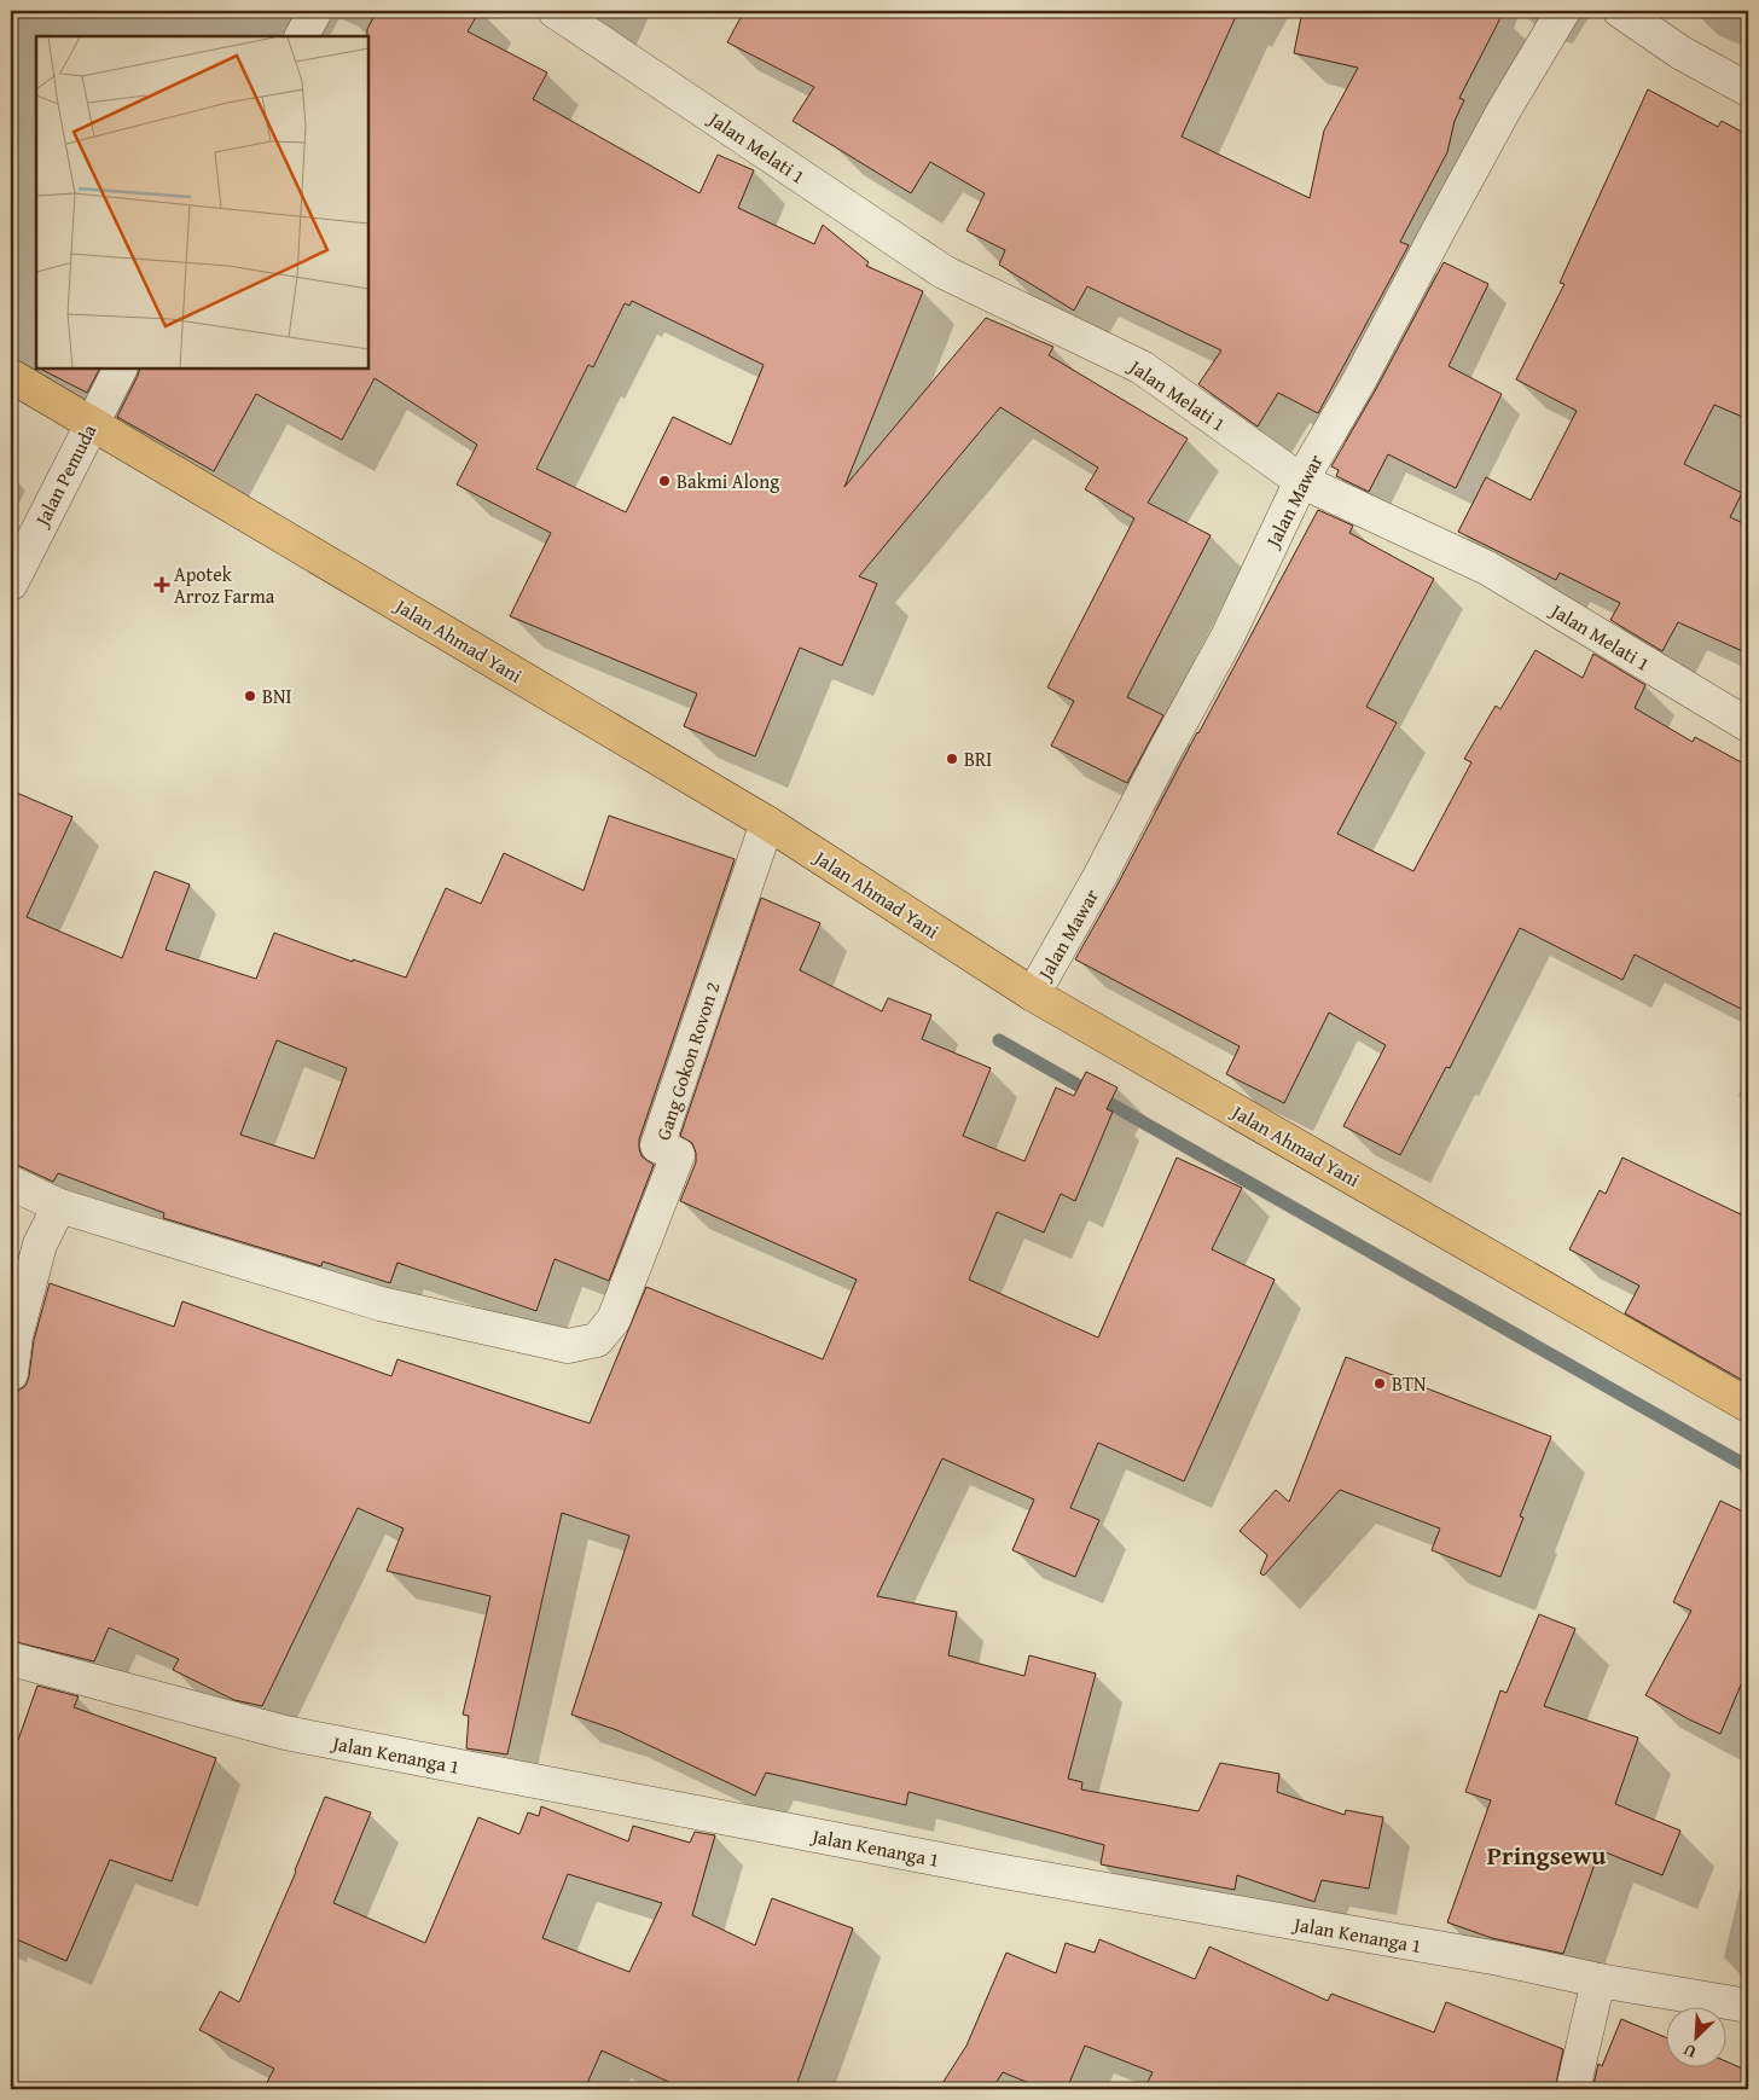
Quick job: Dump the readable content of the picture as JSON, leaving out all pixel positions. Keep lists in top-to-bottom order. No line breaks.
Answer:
{"streets":{"highway":["Jalan Ahmad Yani"],"street":["Jalan Melati 1","Jalan Pemuda","Jalan Mawar","Gang Gokon Rovon 2","Jalan Kenanga 1"]},"crossings":[["Jalan Melati 1","Jalan Mawar"],["Jalan Pemuda","Jalan Ahmad Yani"],["Jalan Mawar","Jalan Ahmad Yani"],["Jalan Ahmad Yani","Gang Gokon Rovon 2"]],"districts":["Pringsewu"],"places":{"other":["Bakmi Along","BNI","BRI","BTN"],"health":["Apotek Arroz Farma"]},"north":"bottom left"}
